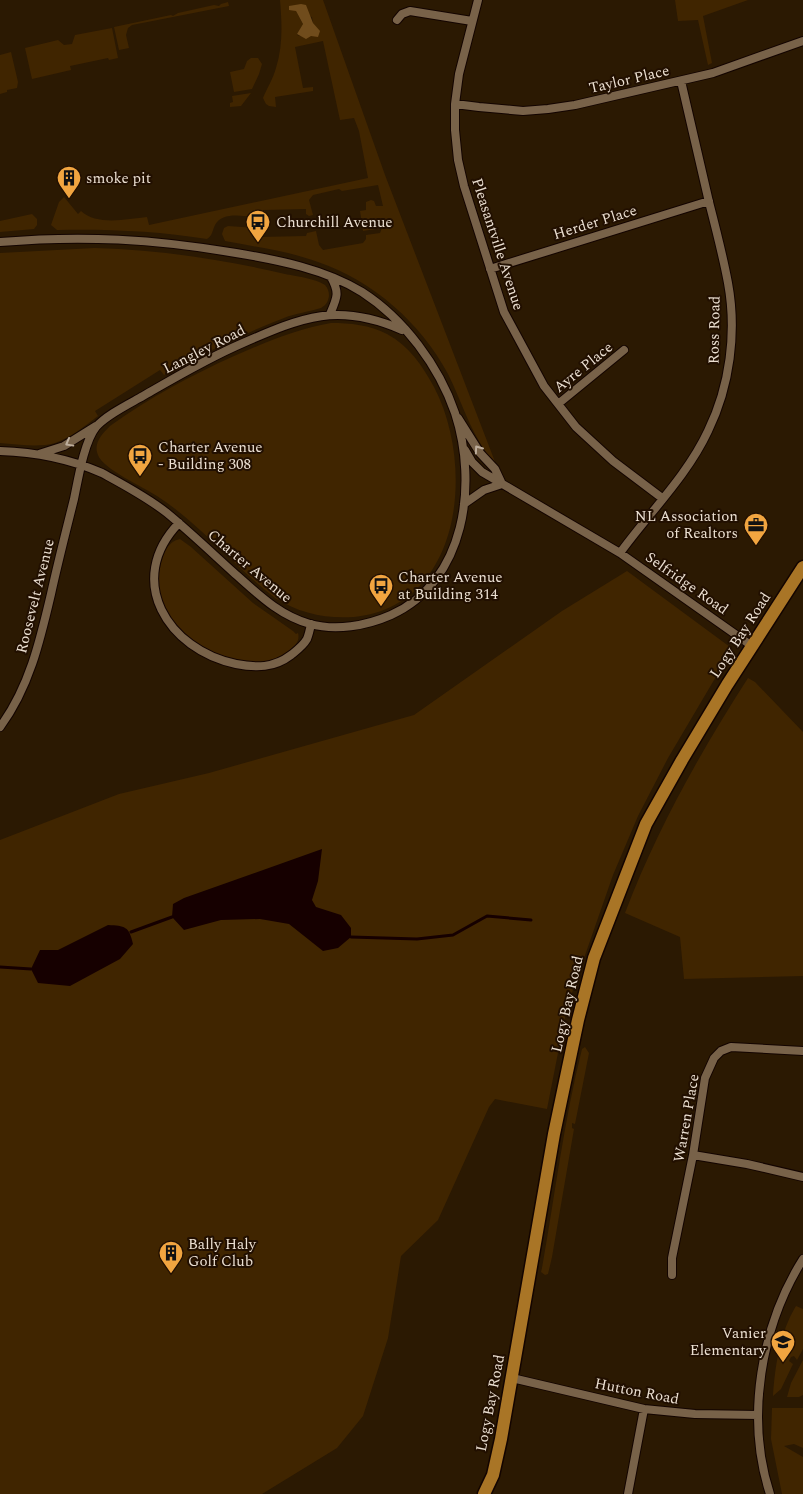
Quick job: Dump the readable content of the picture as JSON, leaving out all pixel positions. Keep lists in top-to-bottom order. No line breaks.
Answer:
{"streets":{"main road":["Logy Bay Road"],"street":["Taylor Place","Herder Place","Pleasantville Avenue","Ross Road","Langley Road","Ayre Place","Charter Avenue","Selfridge Road","Roosevelt Avenue","Warren Place","Hutton Road"]},"crossings":[["Taylor Place","Pleasantville Avenue"],["Taylor Place","Ross Road"],["Herder Place","Pleasantville Avenue"],["Herder Place","Ross Road"],["Pleasantville Avenue","Ross Road"],["Pleasantville Avenue","Ayre Place"],["Ross Road","Selfridge Road"],["Langley Road","Charter Avenue"],["Charter Avenue","Selfridge Road"],["Charter Avenue","Roosevelt Avenue"],["Selfridge Road","Logy Bay Road"],["Logy Bay Road","Hutton Road"]],"places":{"building":["smoke pit","Bally Haly Golf Club"],"bus stop":["Churchill Avenue","Charter Avenue - Building 308","Charter Avenue at Building 314"],"office":["NL Association of Realtors"],"school or university":["Vanier Elementary"]}}
